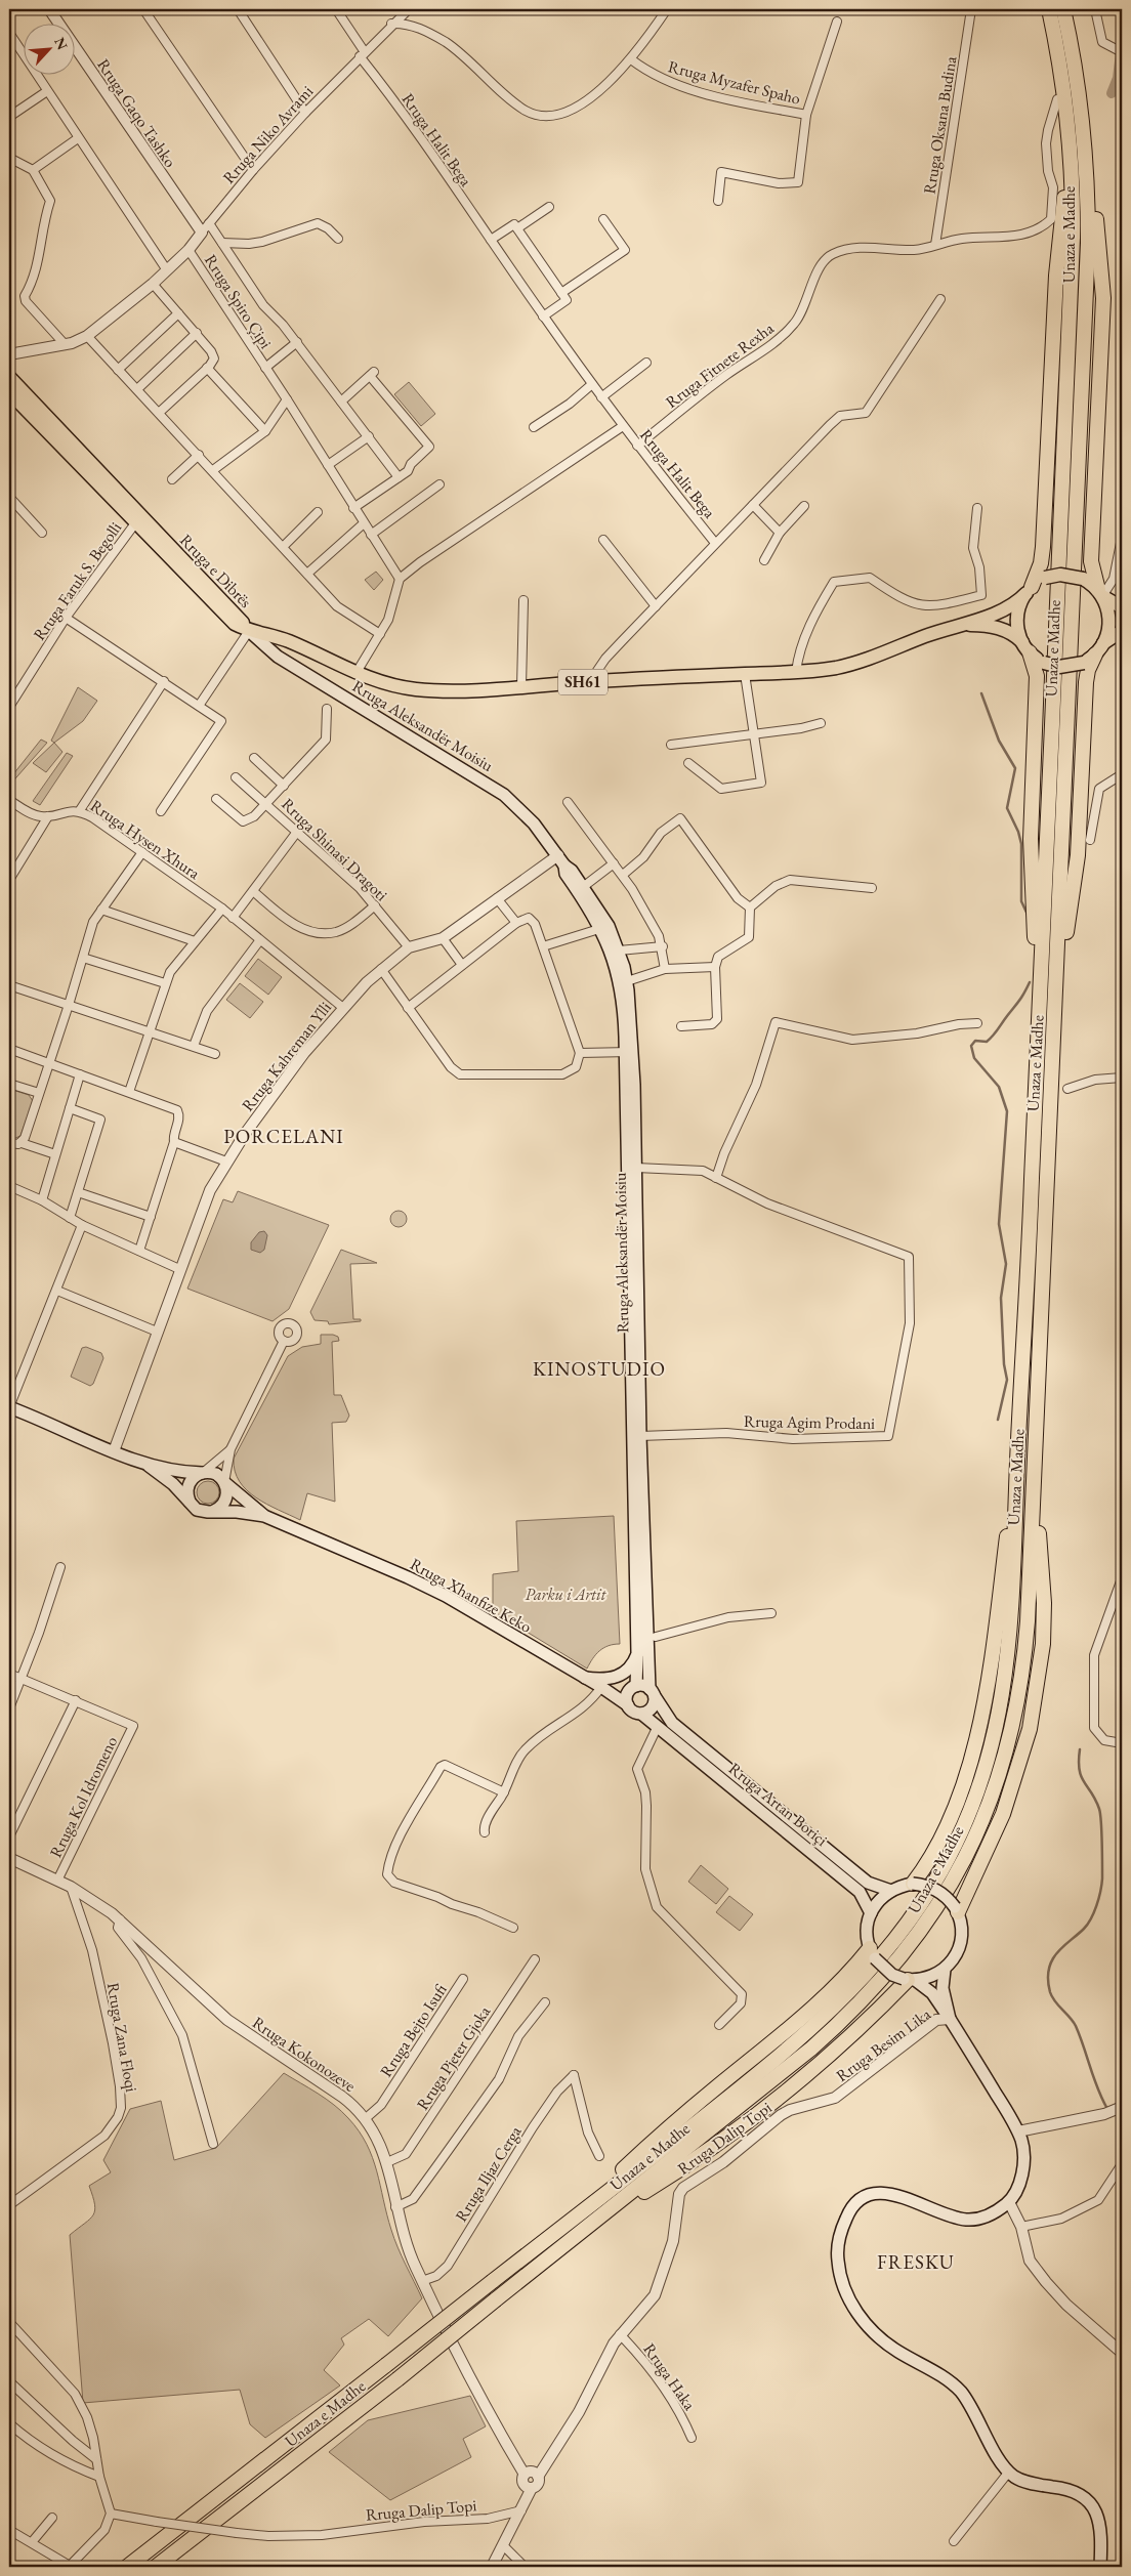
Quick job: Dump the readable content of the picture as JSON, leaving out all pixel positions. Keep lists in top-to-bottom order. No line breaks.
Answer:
{"streets":{"highway":["Unaza e Madhe"],"main road":["Rruga e Dibrës","SH61","Rruga Aleksandër Moisiu","Rruga Xhanfize Keko","Rruga Artan Boriçi"],"street":["Rruga Myzafer Spaho","Rruga Gaqo Tashko","Rruga Oksana Budina","Rruga Niko Avrami","Rruga Halit Bega","Rruga Spiro Çipi","Rruga Fitnete Rexha","Rruga Faruk S. Begolli","Rruga Hysen Xhura","Rruga Shinasi Dragoti","Rruga Kahreman Ylli","Rruga Agim Prodani","Rruga Kol Idromeno","Rruga Bejto Isufi","Rruga Zana Floqi","Rruga Besim Lika","Rruga Kokonozeve","Rruga Pjeter Gjoka","Rruga Dalip Topi","Rruga Iljaz Cerga","Rruga Haka"]},"crossings":[["Rruga Gaqo Tashko","Rruga Niko Avrami"],["Rruga Oksana Budina","Rruga Fitnete Rexha"],["Rruga Niko Avrami","Rruga Halit Bega"],["Rruga Niko Avrami","Rruga Spiro Çipi"],["Rruga Halit Bega","Rruga Fitnete Rexha"],["Unaza e Madhe","Rruga Kokonozeve"],["Rruga e Dibrës","Rruga Faruk S. Begolli"],["Rruga e Dibrës","SH61"],["Rruga e Dibrës","Rruga Aleksandër Moisiu"],["SH61","Rruga Aleksandër Moisiu"],["Rruga Aleksandër Moisiu","Rruga Kahreman Ylli"],["Rruga Aleksandër Moisiu","Rruga Agim Prodani"],["Rruga Aleksandër Moisiu","Rruga Xhanfize Keko"],["Rruga Aleksandër Moisiu","Rruga Artan Boriçi"],["Rruga Hysen Xhura","Rruga Kahreman Ylli"],["Rruga Shinasi Dragoti","Rruga Kahreman Ylli"],["Rruga Xhanfize Keko","Rruga Artan Boriçi"],["Rruga Kol Idromeno","Rruga Kokonozeve"],["Rruga Bejto Isufi","Rruga Kokonozeve"],["Rruga Zana Floqi","Rruga Kokonozeve"],["Rruga Besim Lika","Rruga Dalip Topi"],["Rruga Kokonozeve","Rruga Pjeter Gjoka"],["Rruga Kokonozeve","Rruga Dalip Topi"],["Rruga Kokonozeve","Rruga Iljaz Cerga"],["Rruga Dalip Topi","Rruga Haka"]],"districts":["PORCELANI","KINOSTUDIO","FRESKU"],"parks":["Parku i Artit"],"north":"top right"}
